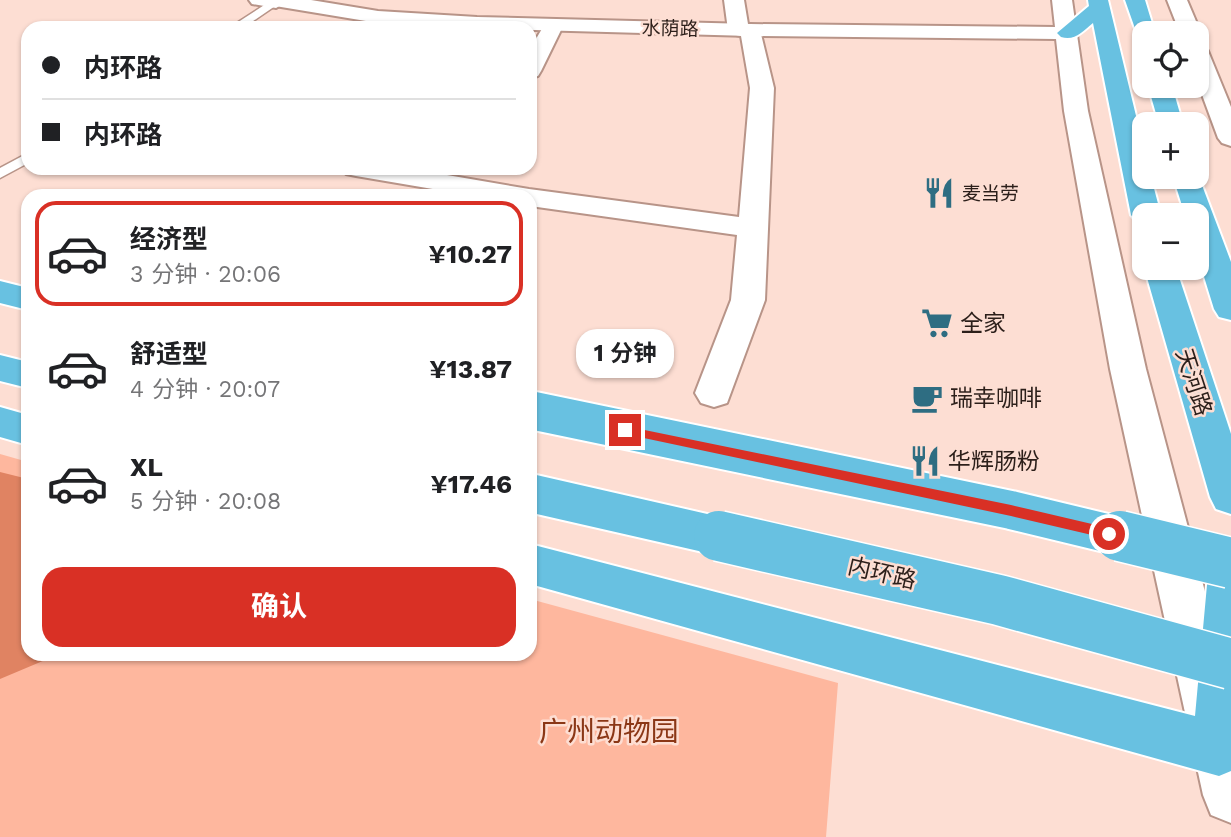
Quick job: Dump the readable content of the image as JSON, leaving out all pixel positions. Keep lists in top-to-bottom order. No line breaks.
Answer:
{"streets":{"highway":["天河路","内环路"],"street":["水荫路"]},"parks":["广州动物园"],"places":{"restaurant":["麦当劳","华辉肠粉"],"supermarket":["全家"],"cafe":["瑞幸咖啡"]},"page":{"map_buttons":["+","−"],"banner":["内环路","内环路"],"list":[{"name":"经济型","note":"3 分钟 · 20:06","value":"¥10.27"},{"name":"舒适型","note":"4 分钟 · 20:07","value":"¥13.87"},{"name":"XL","note":"5 分钟 · 20:08","value":"¥17.46"}],"bubble":"1 分钟","buttons":"确认"}}
